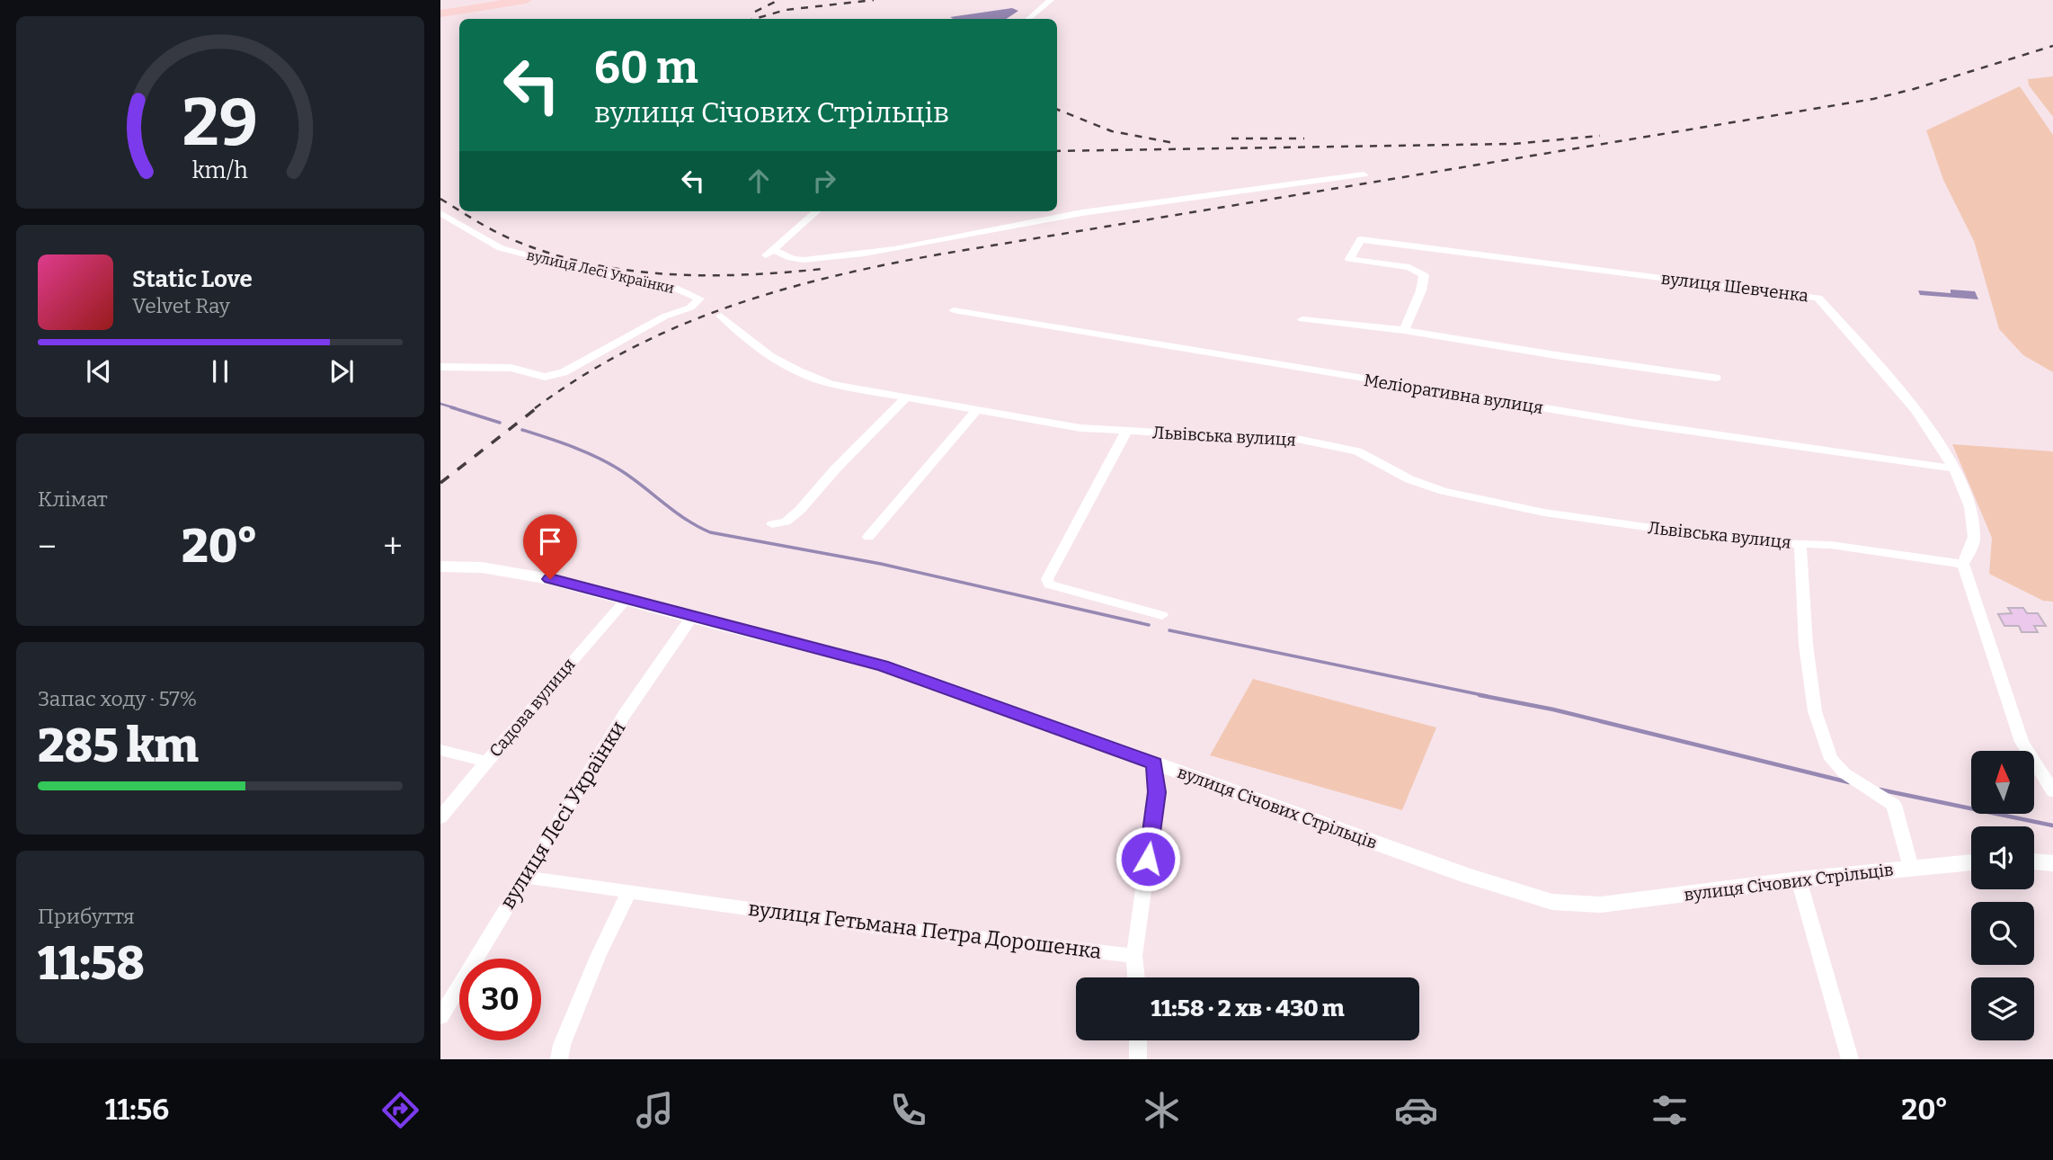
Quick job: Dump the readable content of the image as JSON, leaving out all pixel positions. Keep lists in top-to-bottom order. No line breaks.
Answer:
{"streets":{"street":["вулиця Лесі Українки","вулиця Шевченка","Меліоративна вулиця","Львівська вулиця","Садова вулиця","вулиця Січових Стрільців","вулиця Гетьмана Петра Дорошенка"]},"crossings":[["вулиця Лесі Українки","вулиця Січових Стрільців"],["вулиця Лесі Українки","вулиця Гетьмана Петра Дорошенка"],["вулиця Шевченка","Меліоративна вулиця"],["вулиця Шевченка","Львівська вулиця"],["Садова вулиця","вулиця Січових Стрільців"]],"north":"top","page":{"turn":["60 m","вулиця Січових Стрільців"],"song":["Static Love","Velvet Ray"],"tile":["Клімат",["Запас ходу · 57%","285 km"],["Прибуття","11:58"]],"heat":["−","20°","+"],"limit":"30","trip":"11:58 · 2 хв · 430 m","tabs":["11:56","20°"],"gauge":["29","km/h"]}}
